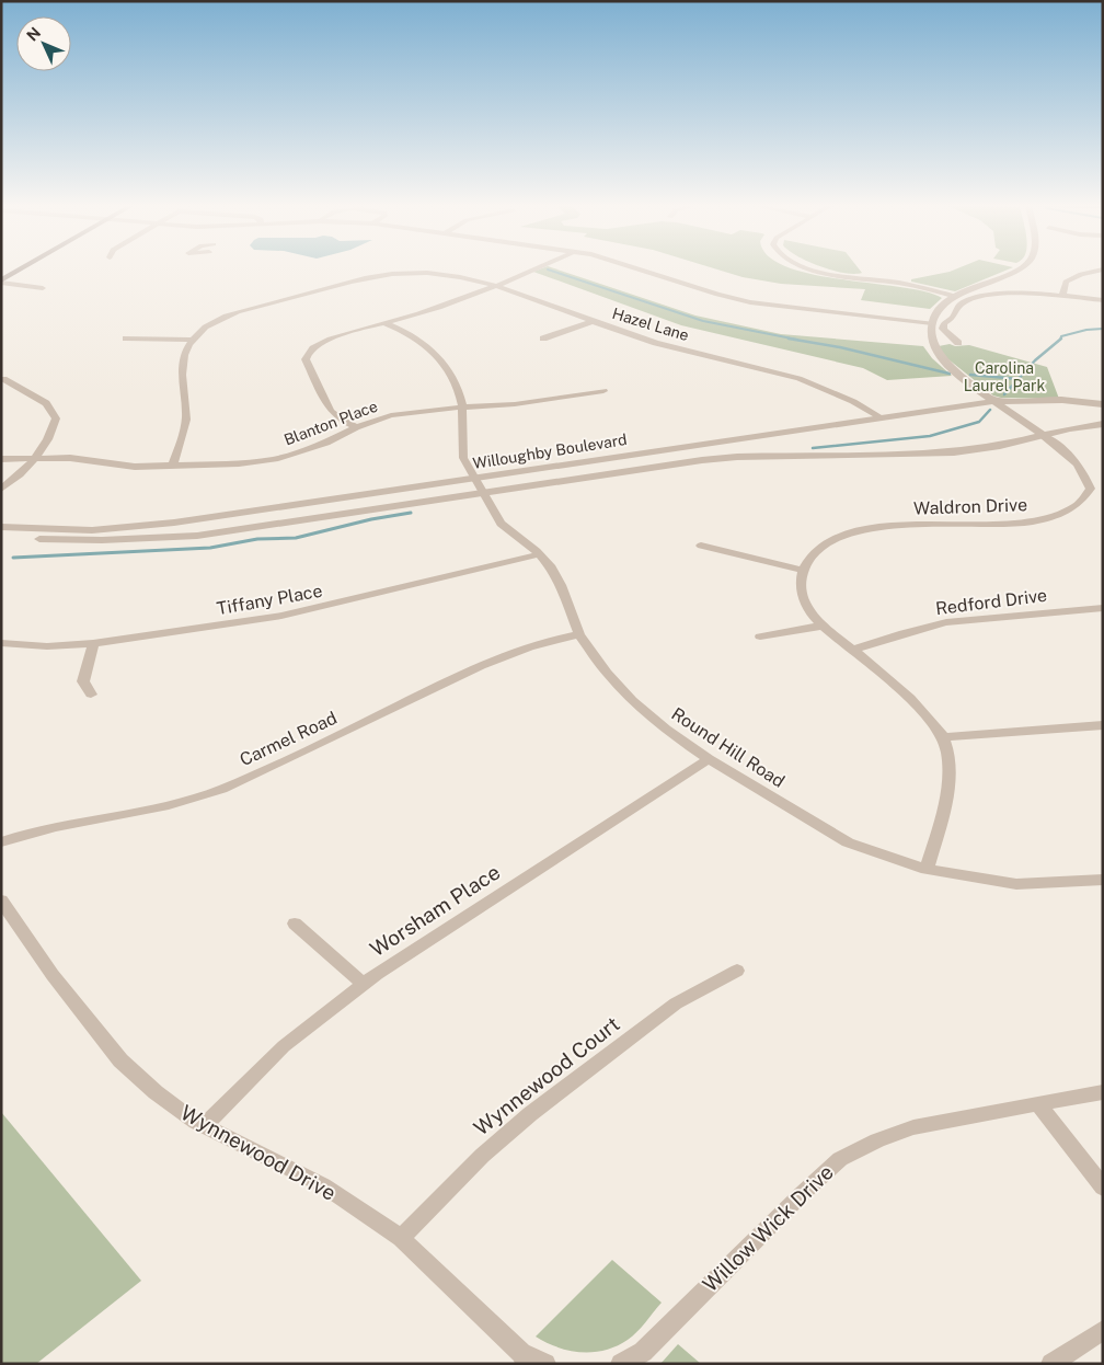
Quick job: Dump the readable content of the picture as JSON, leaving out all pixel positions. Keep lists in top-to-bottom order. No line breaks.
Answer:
{"streets":{"street":["Hazel Lane","Blanton Place","Willoughby Boulevard","Waldron Drive","Tiffany Place","Redford Drive","Carmel Road","Round Hill Road","Worsham Place","Wynnewood Court","Wynnewood Drive","Willow Wick Drive"]},"crossings":[["Hazel Lane","Blanton Place"],["Hazel Lane","Willoughby Boulevard"],["Blanton Place","Round Hill Road"],["Willoughby Boulevard","Waldron Drive"],["Willoughby Boulevard","Round Hill Road"],["Tiffany Place","Round Hill Road"],["Carmel Road","Round Hill Road"],["Round Hill Road","Worsham Place"],["Worsham Place","Wynnewood Drive"],["Wynnewood Court","Wynnewood Drive"]],"parks":["Carolina Laurel Park"],"north":"top left"}
